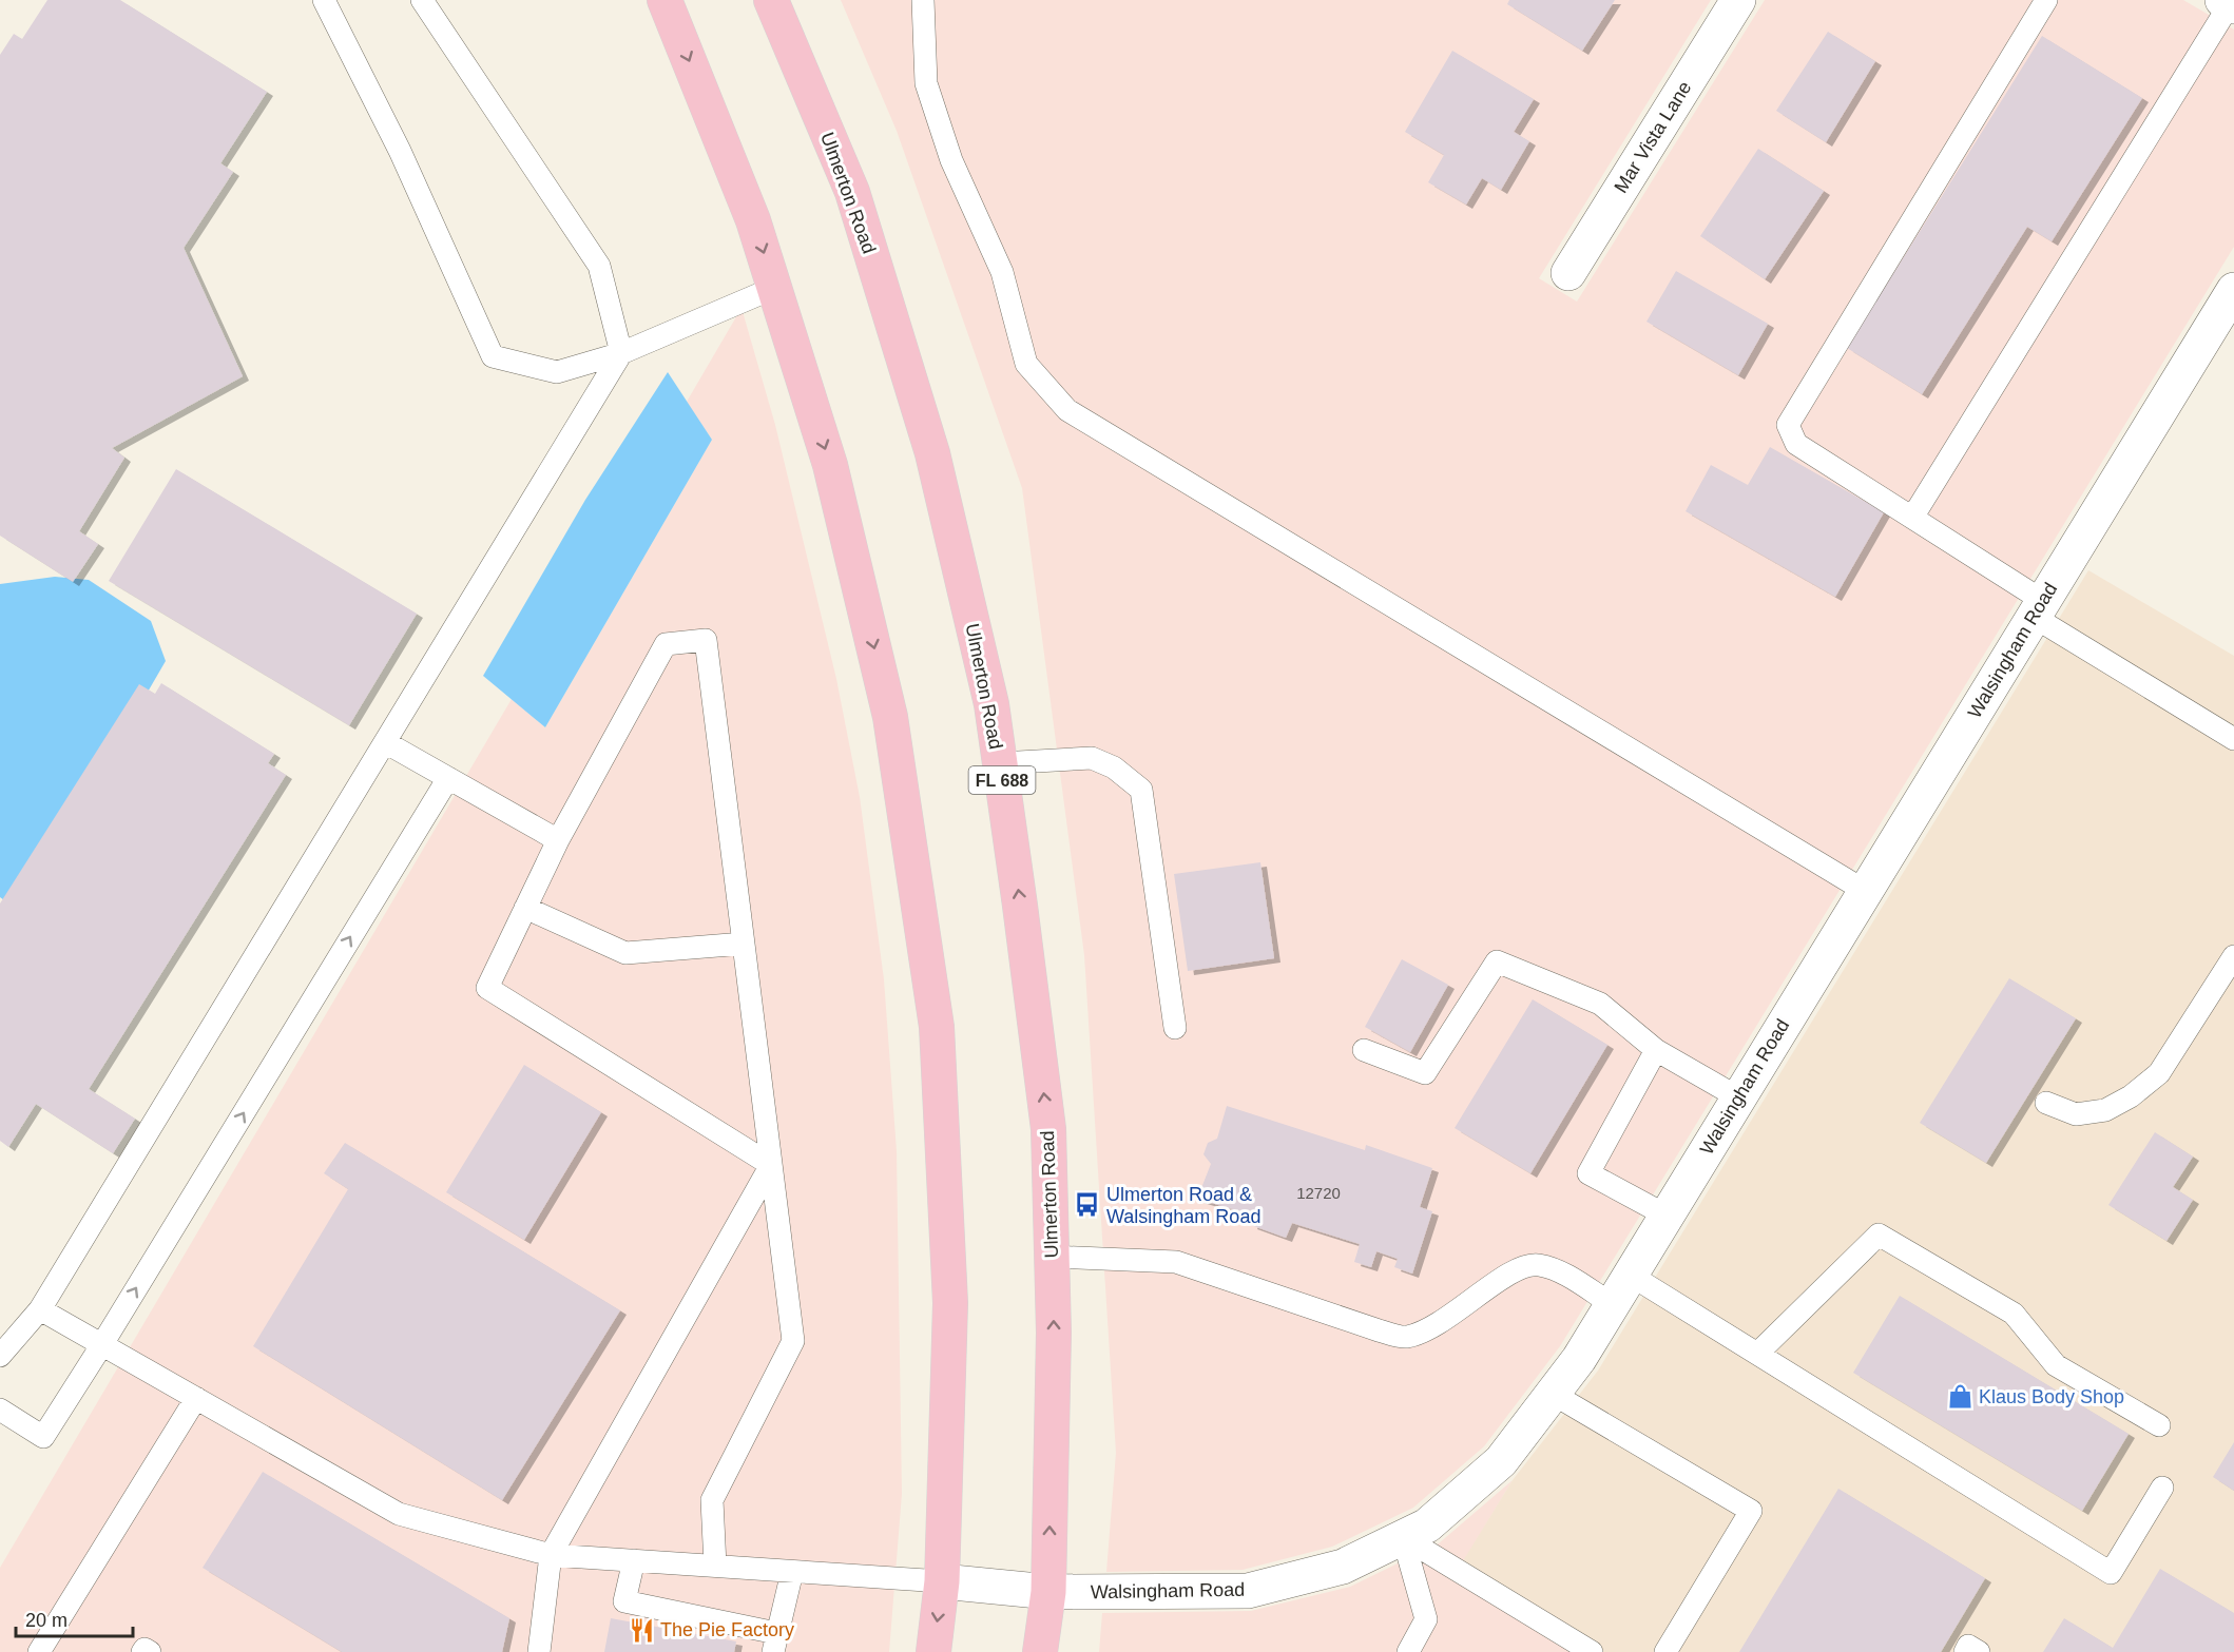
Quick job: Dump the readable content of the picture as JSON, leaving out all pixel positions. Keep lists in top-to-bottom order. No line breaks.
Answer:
{"streets":{"main road":["Ulmerton Road","FL 688"],"street":["Mar Vista Lane","Walsingham Road"]},"crossings":[["Ulmerton Road","Walsingham Road"],["Ulmerton Road","FL 688"],["Walsingham Road","FL 688"]],"places":{"bus stop":["Ulmerton Road & Walsingham Road"],"shop":["Klaus Body Shop"],"restaurant":["The Pie Factory"]},"house_numbers":["12720"],"scale_bar":"20 m"}
